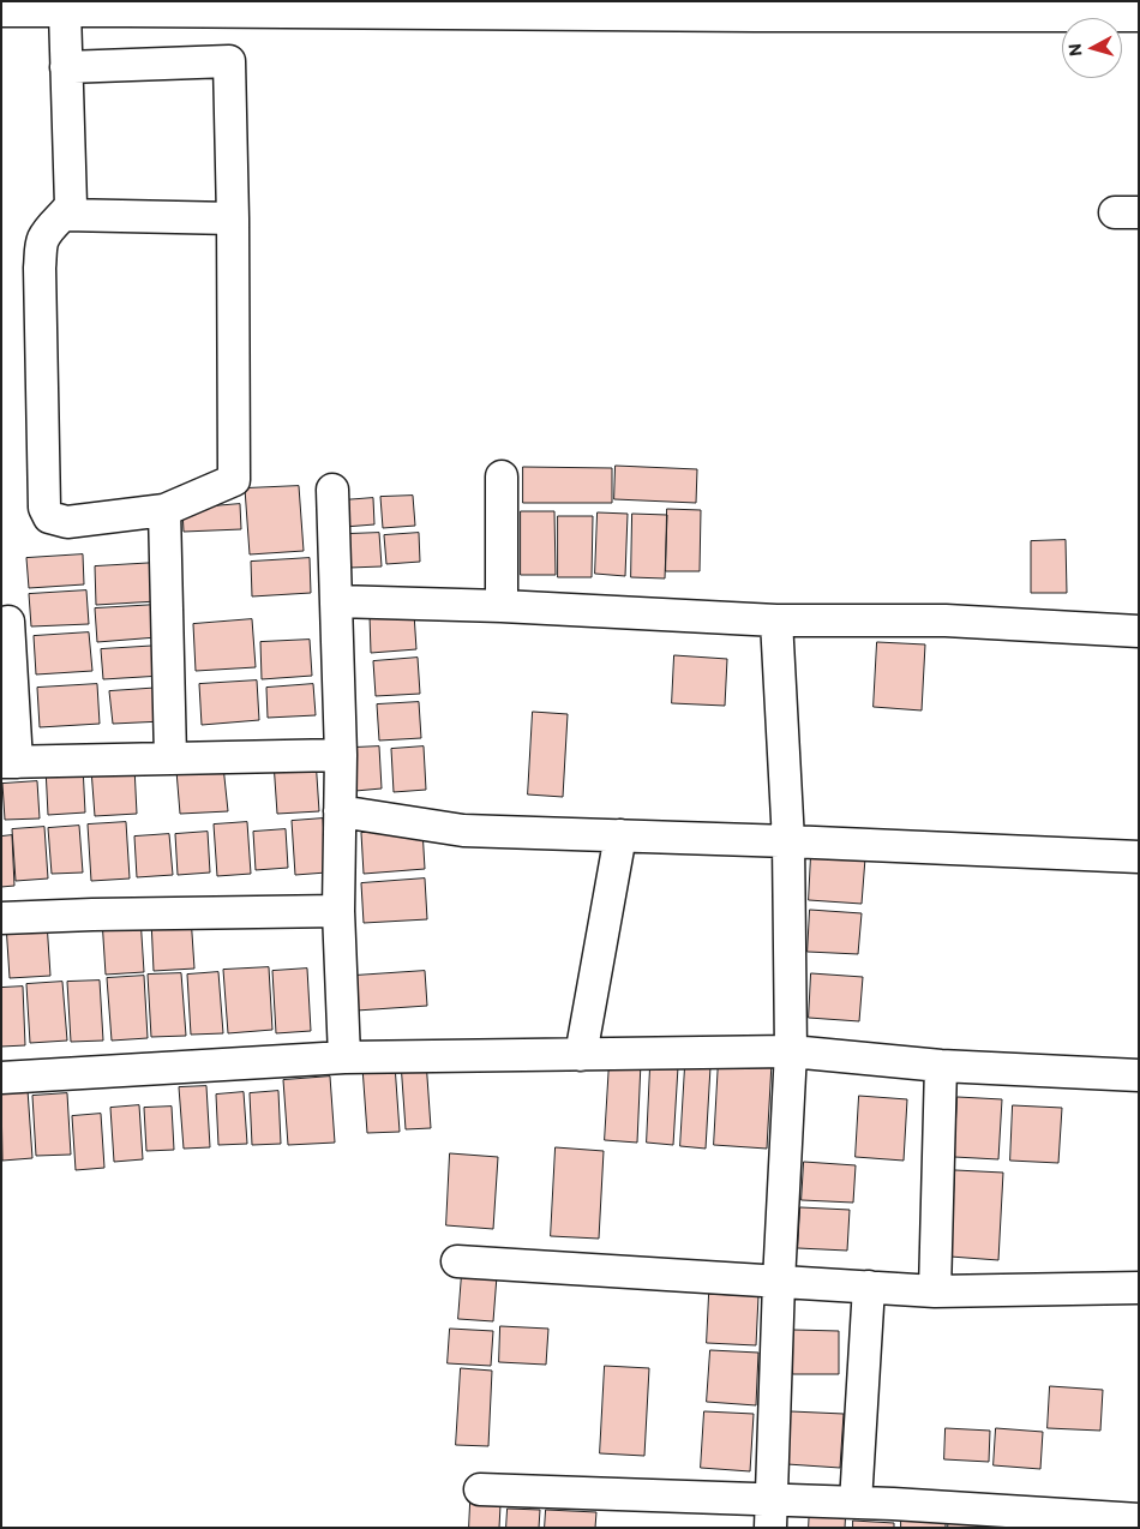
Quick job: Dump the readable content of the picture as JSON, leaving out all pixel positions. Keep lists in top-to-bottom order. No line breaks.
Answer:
{"north":"left"}
